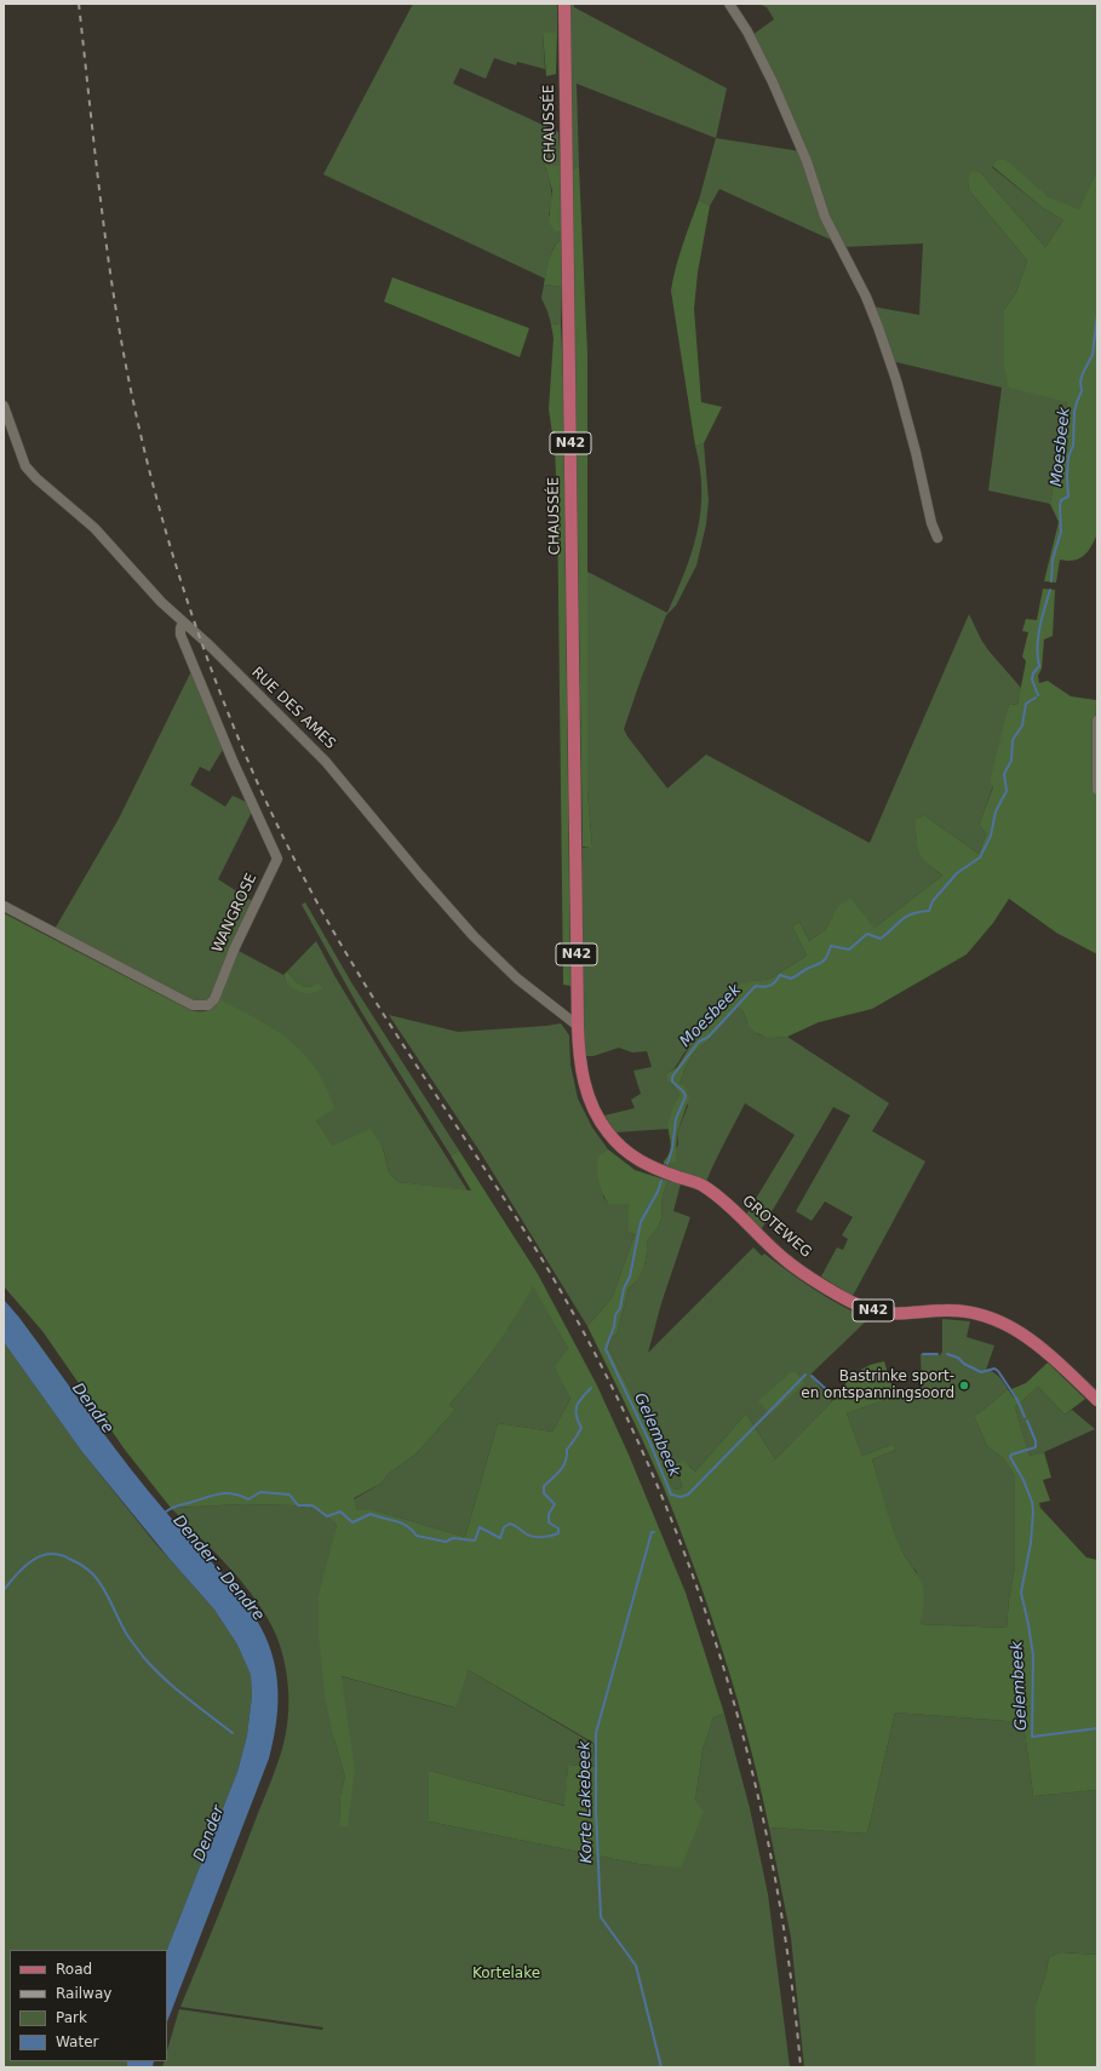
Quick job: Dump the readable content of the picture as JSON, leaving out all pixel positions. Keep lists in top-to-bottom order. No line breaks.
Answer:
{"streets":{"main road":["CHAUSSÉE","N42","GROTEWEG"],"street":["RUE DES AMES","WANGROSE"]},"crossings":[["CHAUSSÉE","RUE DES AMES"],["CHAUSSÉE","GROTEWEG"],["RUE DES AMES","WANGROSE"],["RUE DES AMES","GROTEWEG"]],"water":["Moesbeek","Dendre","Gelembeek","Dender - Dendre","Korte Lakebeek","Dender"],"parks":["Kortelake"],"places":["Bastrinke sport- en ontspanningsoord"],"legend":["Road","Railway","Park","Water"]}
